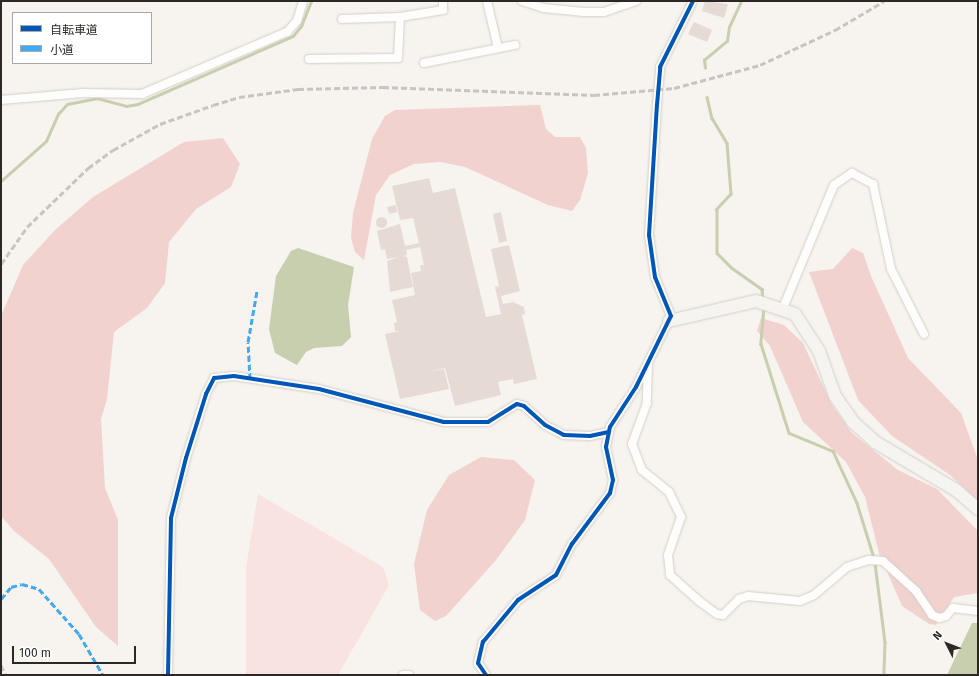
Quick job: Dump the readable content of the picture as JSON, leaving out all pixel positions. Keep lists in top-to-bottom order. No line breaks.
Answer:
{"legend":["自転車道","小道"],"scale_bar":"100 m","north":"top left"}
